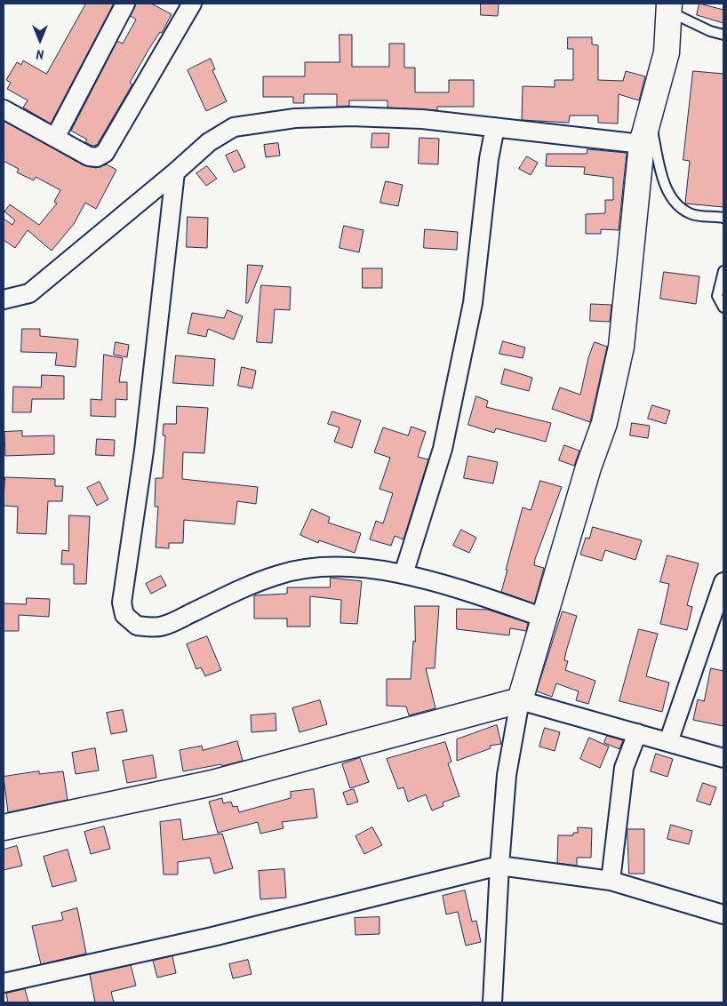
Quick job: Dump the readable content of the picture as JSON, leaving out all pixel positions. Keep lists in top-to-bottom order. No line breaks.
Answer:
{"north":"bottom"}
